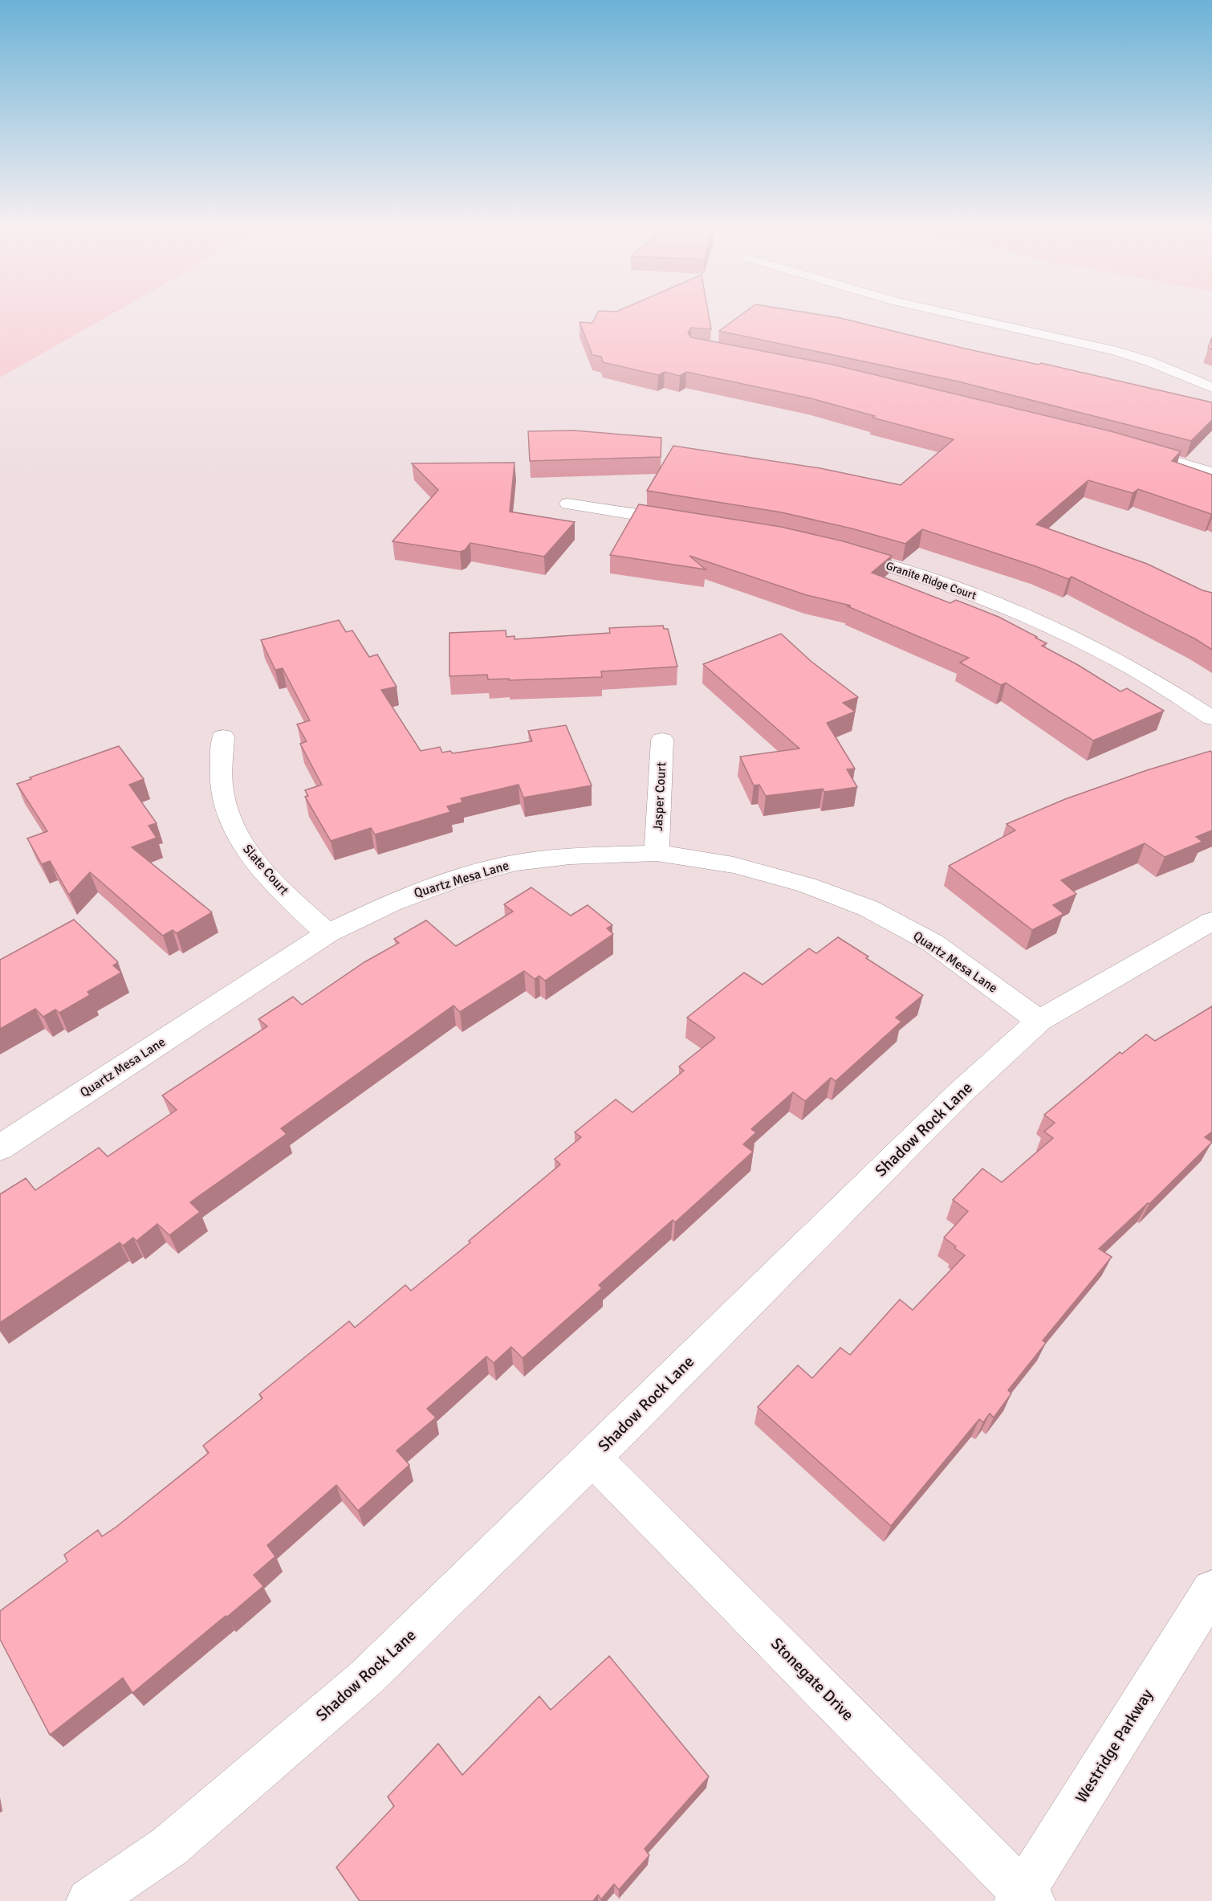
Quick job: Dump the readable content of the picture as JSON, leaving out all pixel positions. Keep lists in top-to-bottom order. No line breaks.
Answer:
{"streets":{"street":["Granite Ridge Court","Jasper Court","Slate Court","Quartz Mesa Lane","Shadow Rock Lane","Stonegate Drive","Westridge Parkway"]},"crossings":[["Jasper Court","Quartz Mesa Lane"],["Slate Court","Quartz Mesa Lane"],["Quartz Mesa Lane","Shadow Rock Lane"],["Shadow Rock Lane","Stonegate Drive"],["Stonegate Drive","Westridge Parkway"]]}
